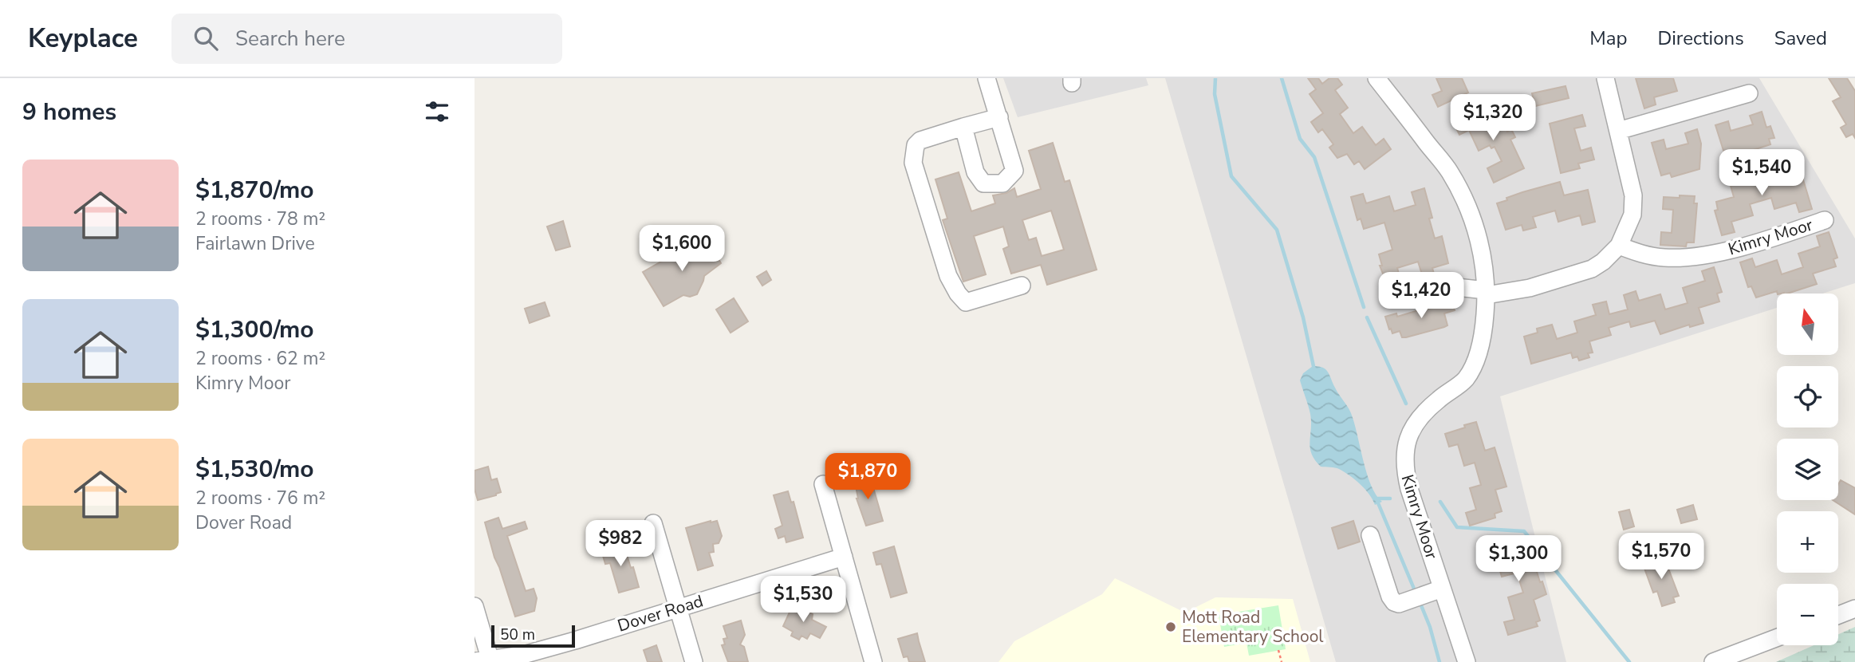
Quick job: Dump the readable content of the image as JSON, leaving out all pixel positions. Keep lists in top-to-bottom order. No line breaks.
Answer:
{"streets":{"street":["Kimry Moor","Dover Road"]},"places":["Mott Road Elementary School"],"scale_bar":"50 m","north":"top","page":{"header":"Keyplace","search":"Search here","nav":["Map","Directions","Saved"],"heading":"9 homes","price":["$1,320","$1,540","$1,600","$1,420","$1,870","$982","$1,570","$1,300","$1,530"],"list":[{"name":"$1,870/mo","note":"2 rooms · 78 m² · Fairlawn Drive"},{"name":"$1,300/mo","note":"2 rooms · 62 m² · Kimry Moor"},{"name":"$1,530/mo","note":"2 rooms · 76 m² · Dover Road"}],"map_buttons":["+","−"],"scale":"50 m"}}
